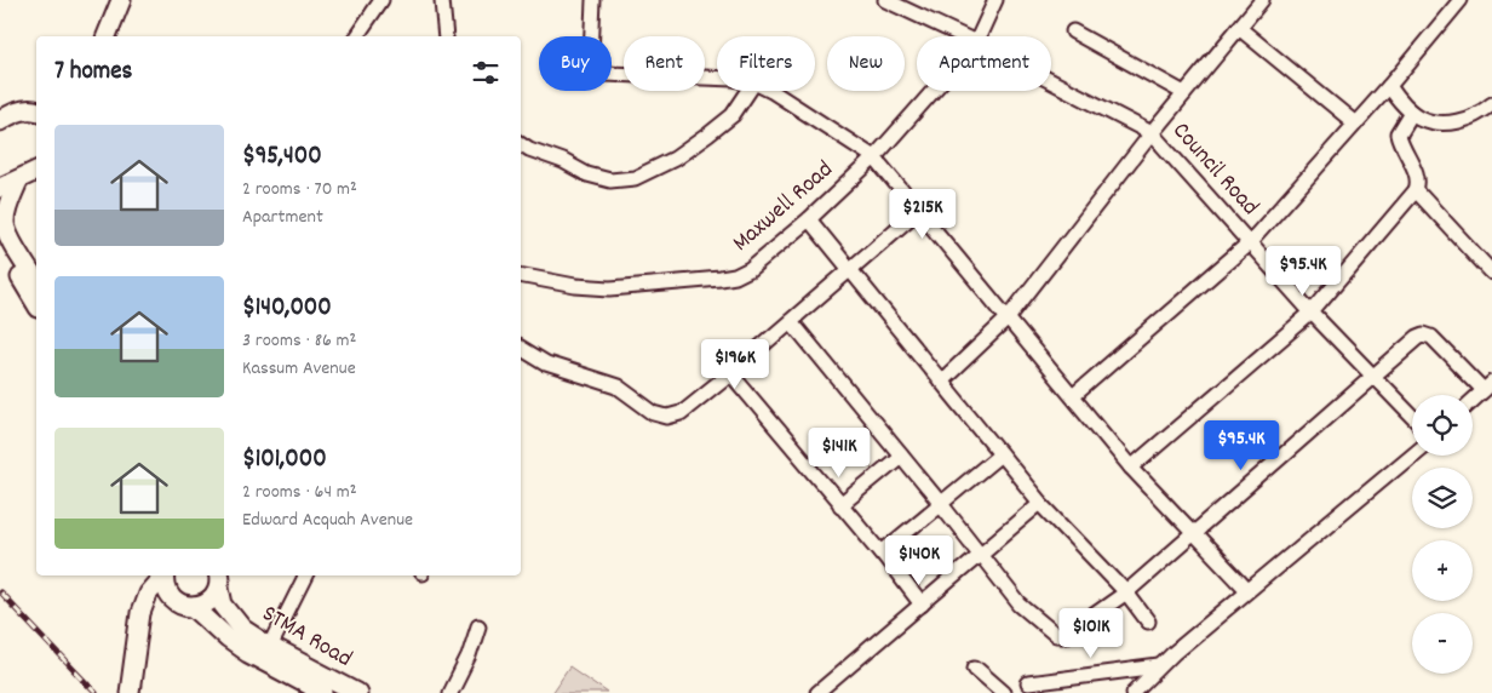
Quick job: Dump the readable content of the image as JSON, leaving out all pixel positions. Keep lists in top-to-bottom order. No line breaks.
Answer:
{"streets":{"main road":["STMA Road"],"street":["Council Road","Maxwell Road"]},"page":{"chip":["Buy","Rent","Filters","New","Apartment"],"heading":"7 homes","list":[{"name":"$95,400","note":"2 rooms · 70 m² · Apartment"},{"name":"$140,000","note":"3 rooms · 86 m² · Kassum Avenue"},{"name":"$101,000","note":"2 rooms · 64 m² · Edward Acquah Avenue"}],"price":["$215K","$95.4K","$196K","$95.4K","$141K","$140K","$101K"],"map_buttons":["+","−"]}}
